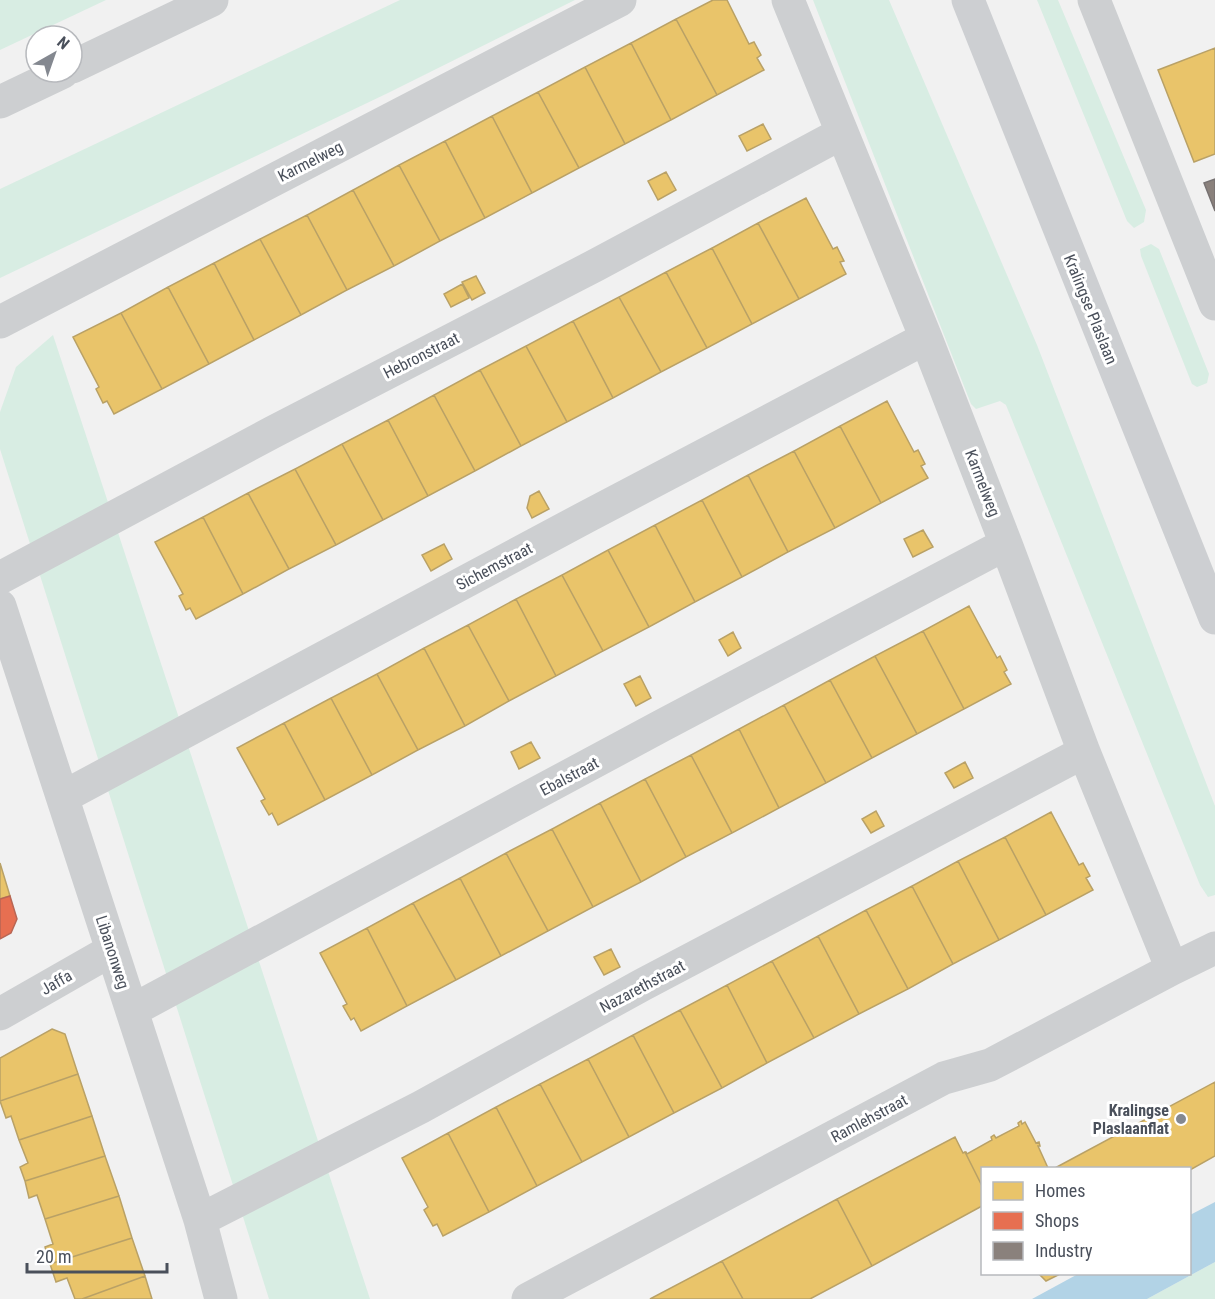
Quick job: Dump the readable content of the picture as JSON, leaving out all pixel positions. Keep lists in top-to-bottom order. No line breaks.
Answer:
{"streets":{"main road":["Kralingse Plaslaan"],"street":["Karmelweg","Hebronstraat","Sichemstraat","Ebalstraat","Libanonweg","Jaffa","Nazarethstraat","Ramlehstraat"]},"crossings":[["Karmelweg","Hebronstraat"],["Karmelweg","Sichemstraat"],["Karmelweg","Ebalstraat"],["Karmelweg","Nazarethstraat"],["Karmelweg","Ramlehstraat"],["Sichemstraat","Libanonweg"],["Ebalstraat","Libanonweg"],["Libanonweg","Jaffa"],["Libanonweg","Nazarethstraat"]],"places":["Kralingse Plaslaanflat"],"legend":["Homes","Shops","Industry"],"scale_bar":"20 m","north":"top right"}
